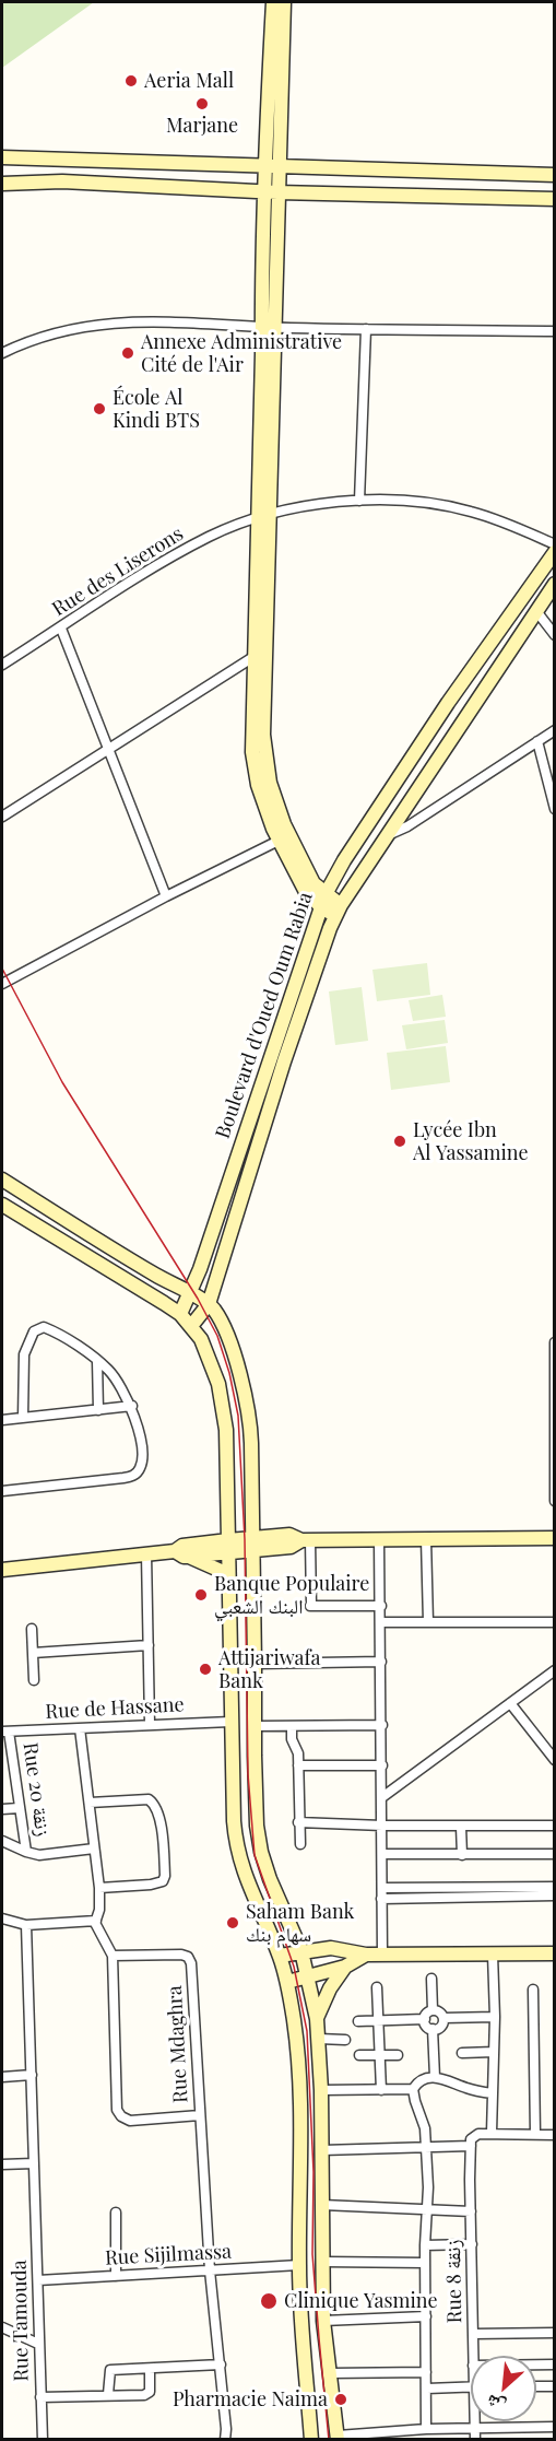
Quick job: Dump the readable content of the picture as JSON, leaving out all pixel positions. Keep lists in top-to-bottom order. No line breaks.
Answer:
{"streets":{"main road":["Boulevard d'Oued Oum Rabia"],"street":["Rue des Liserons","Rue de Hassane","Rue 20 زنقة","Rue Mdaghra","Rue Sijilmassa","Rue 8 زنقة","Rue Tamouda"]},"crossings":[["Rue de Hassane","Rue 20 زنقة"],["Rue Mdaghra","Rue Sijilmassa"],["Rue Sijilmassa","Rue Tamouda"]],"places":["Aeria Mall","Marjane","Annexe Administrative Cité de l'Air","École Al Kindi BTS","Lycée Ibn Al Yassamine","Banque Populaire البنك الشعبي","Attijariwafa Bank","Saham Bank سهام بنك","Clinique Yasmine","Pharmacie Naima"],"north":"bottom left"}
